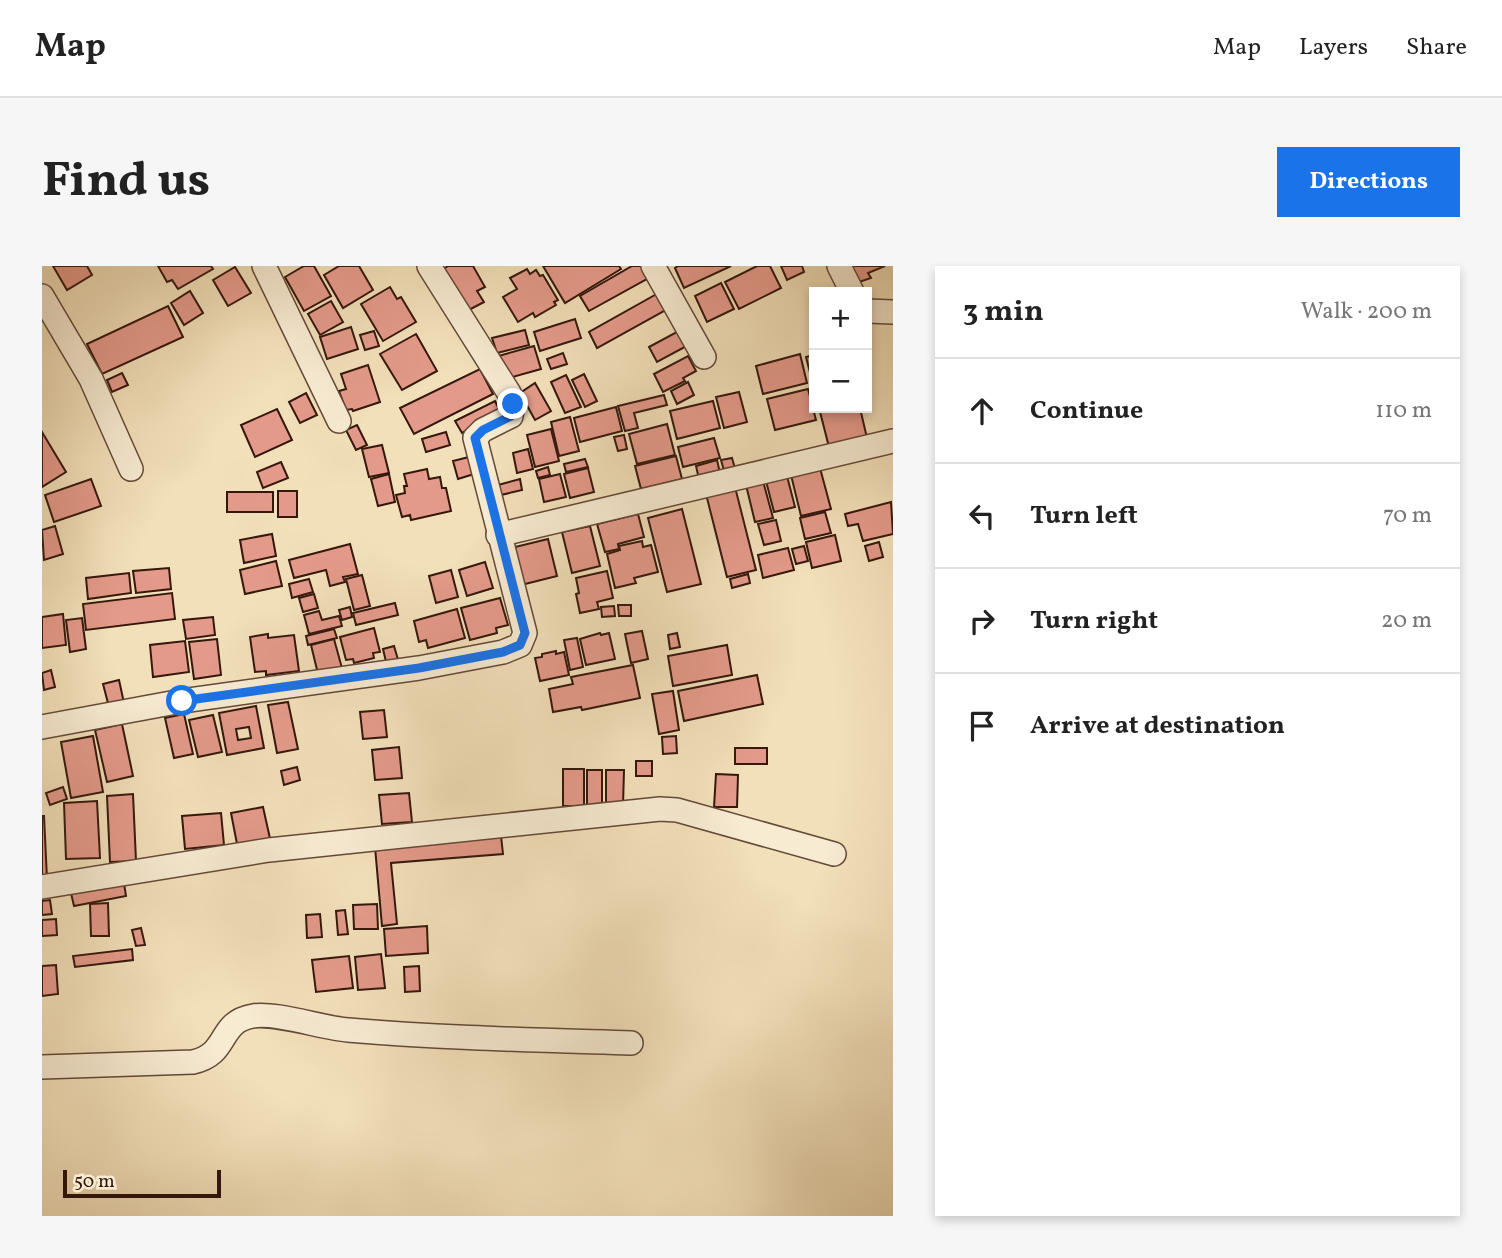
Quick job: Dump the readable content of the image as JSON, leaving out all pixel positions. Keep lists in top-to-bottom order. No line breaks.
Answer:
{"scale_bar":"50 m","page":{"header":"Map","nav":["Map","Layers","Share"],"buttons":"Directions","title":"Find us","heading":["3 min","Walk · 200 m"],"map_buttons":["+","−"],"list":[["Continue","110 m"],["Turn left","70 m"],["Turn right","20 m"],"Arrive at destination"],"scale":"50 m"}}
